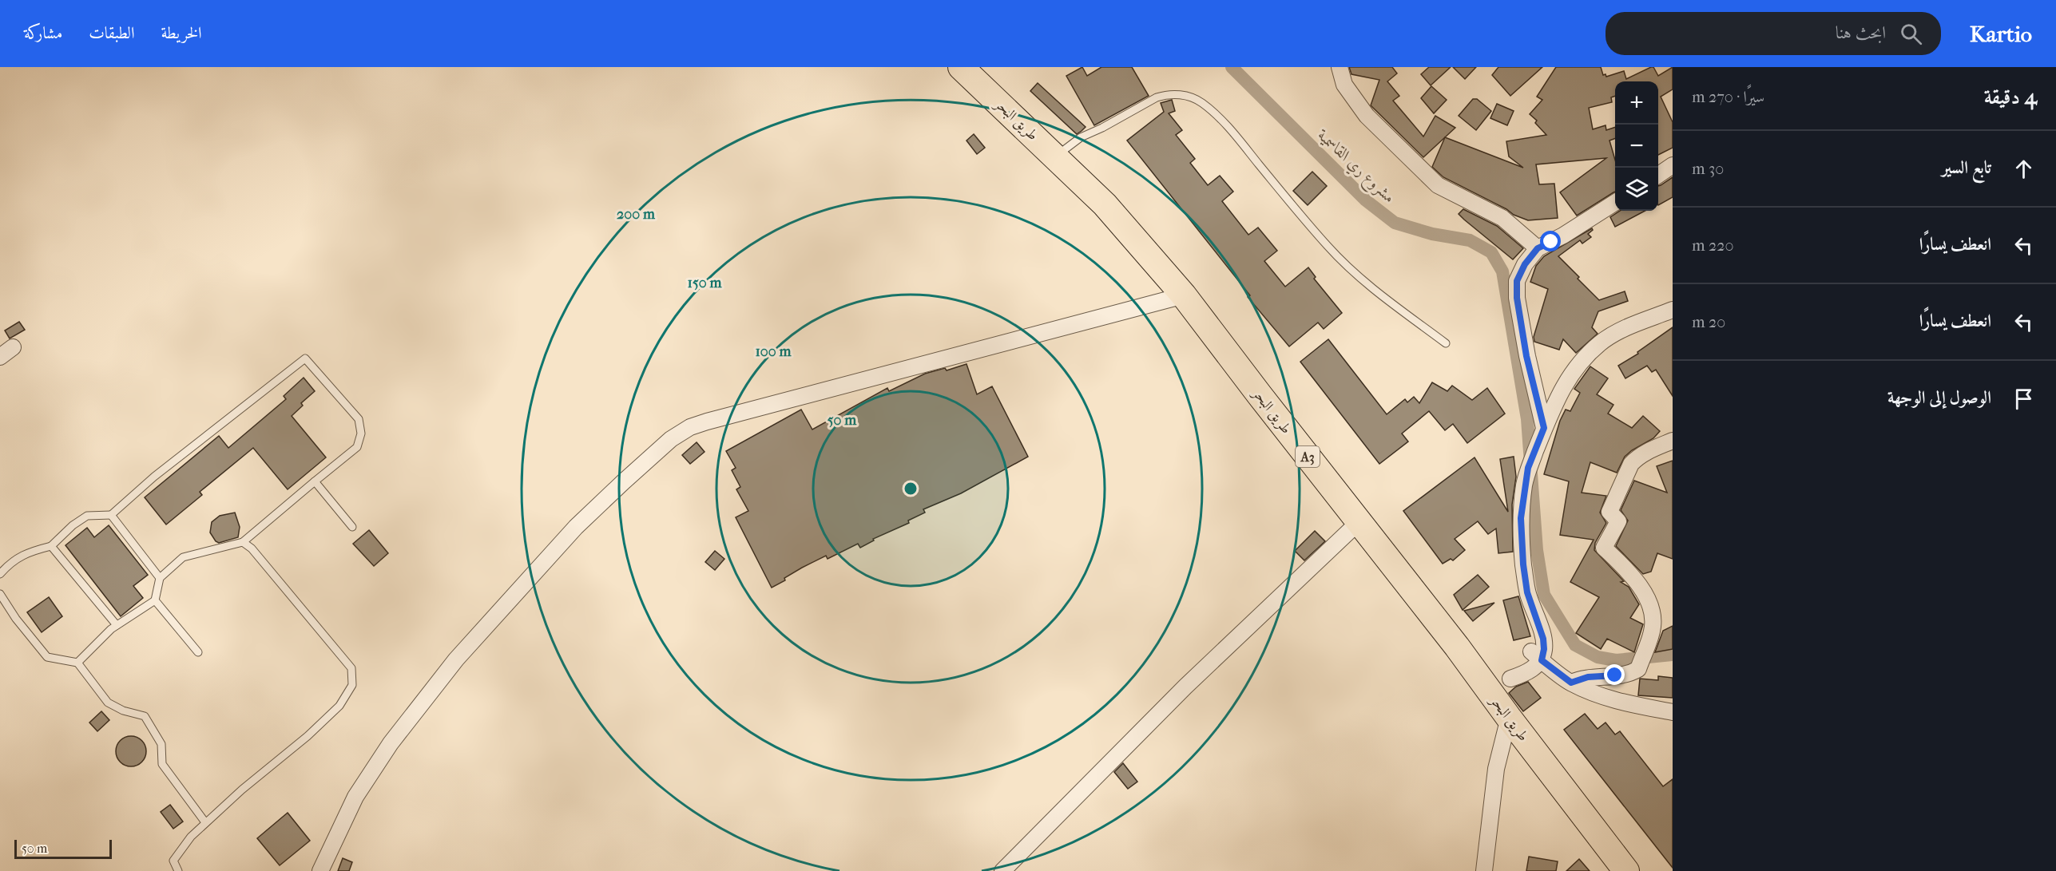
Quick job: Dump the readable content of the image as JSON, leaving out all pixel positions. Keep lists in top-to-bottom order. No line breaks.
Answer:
{"streets":{"highway":["طريق البحر","A3"]},"water":["مشروع ري القاسمية"],"scale_bar":"50 m","page":{"header":"Kartio","search":"ابحث هنا","nav":["الخريطة","الطبقات","مشاركة"],"heading":["4 دقيقة","سيرًا · 270 m"],"map_buttons":["+","−"],"list":[["تابع السير","30 m"],["انعطف يسارًا","220 m"],["انعطف يسارًا","20 m"],"الوصول إلى الوجهة"],"scale":"50 m"},"rings":["200 m","150 m","100 m","50 m"]}
